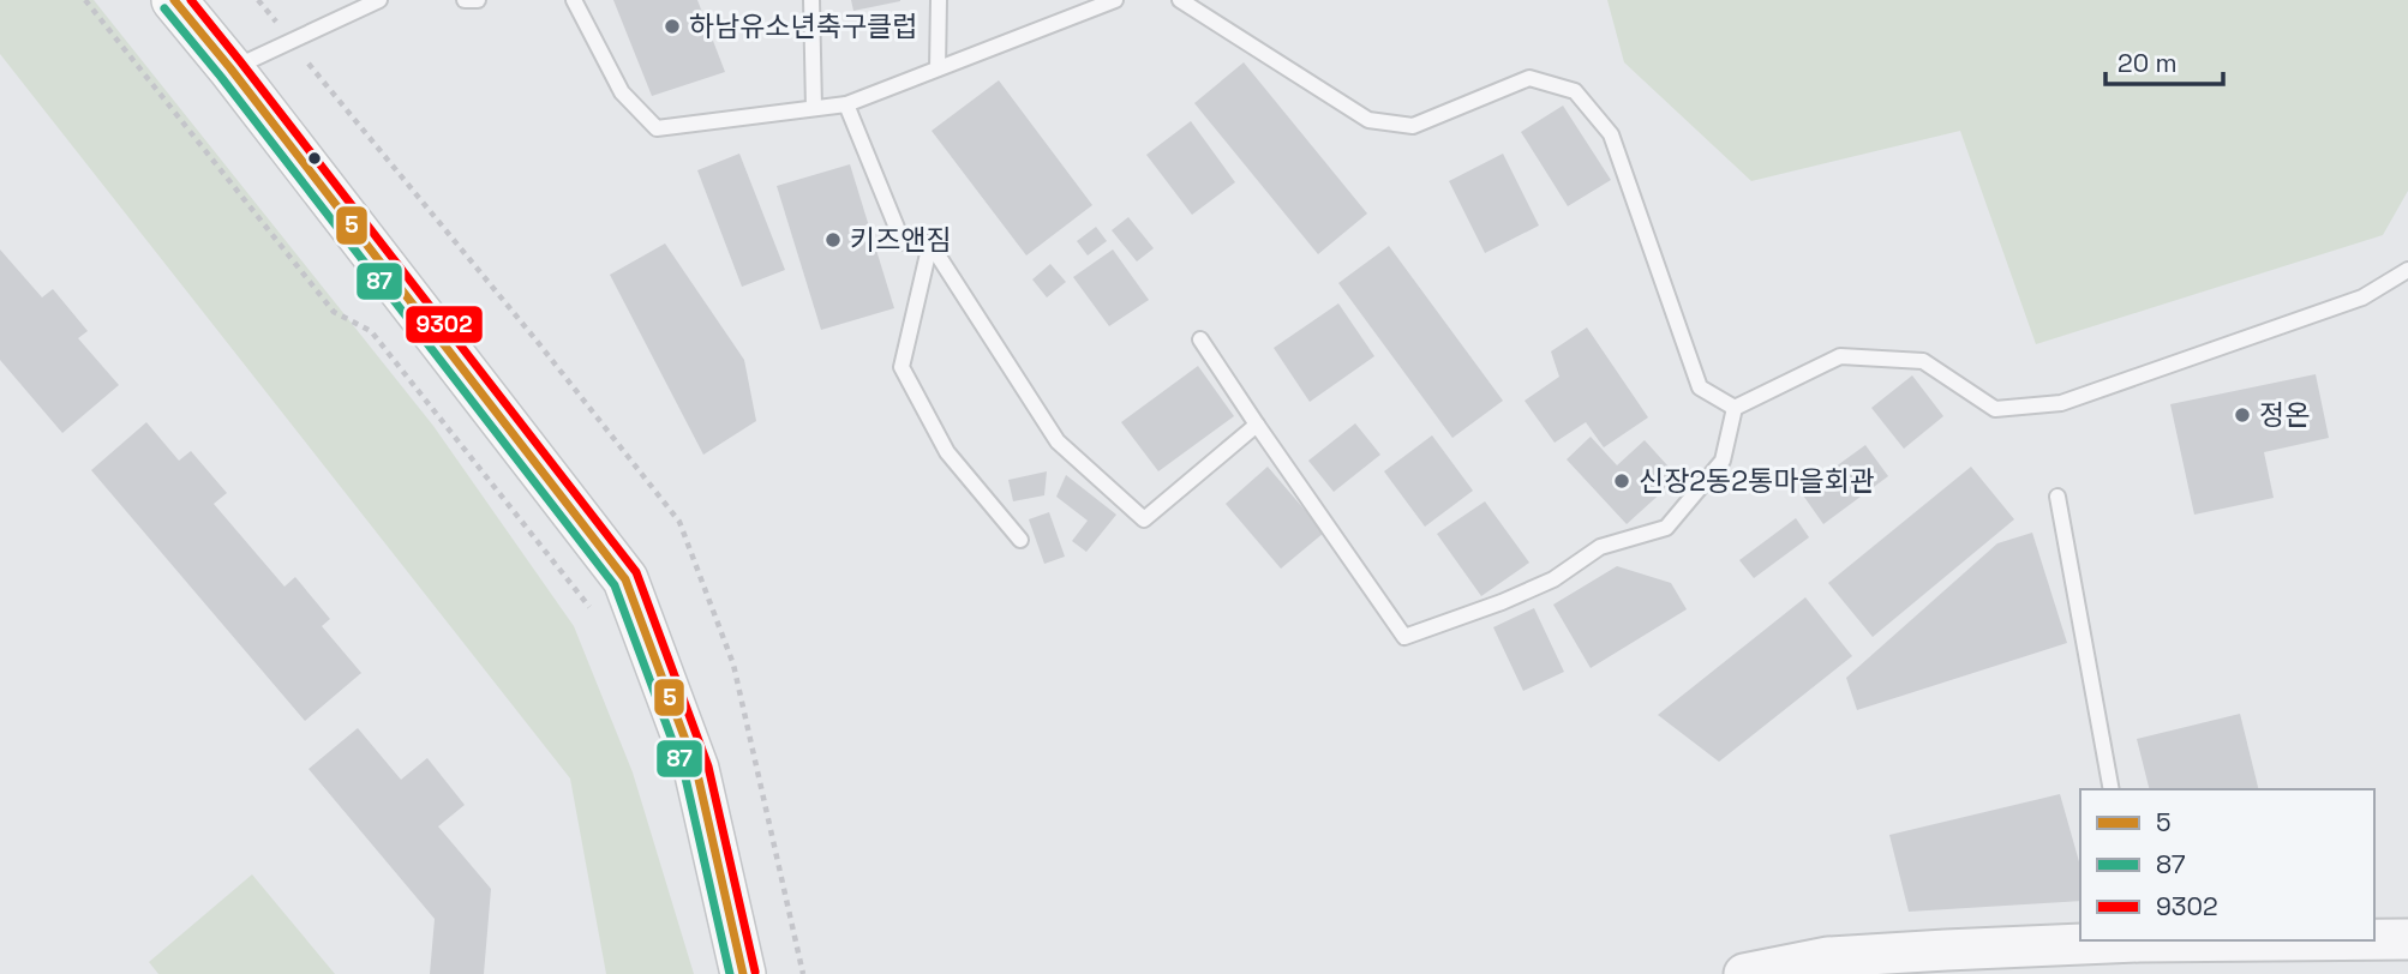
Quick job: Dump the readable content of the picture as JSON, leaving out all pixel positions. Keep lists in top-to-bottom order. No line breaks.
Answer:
{"places":["하남유소년축구클럽","키즈앤짐","정온","신장2동2통마을회관"],"lines":["transit line 5","transit line 9302","transit line 87"],"legend":["5","87","9302"],"scale_bar":"20 m"}
